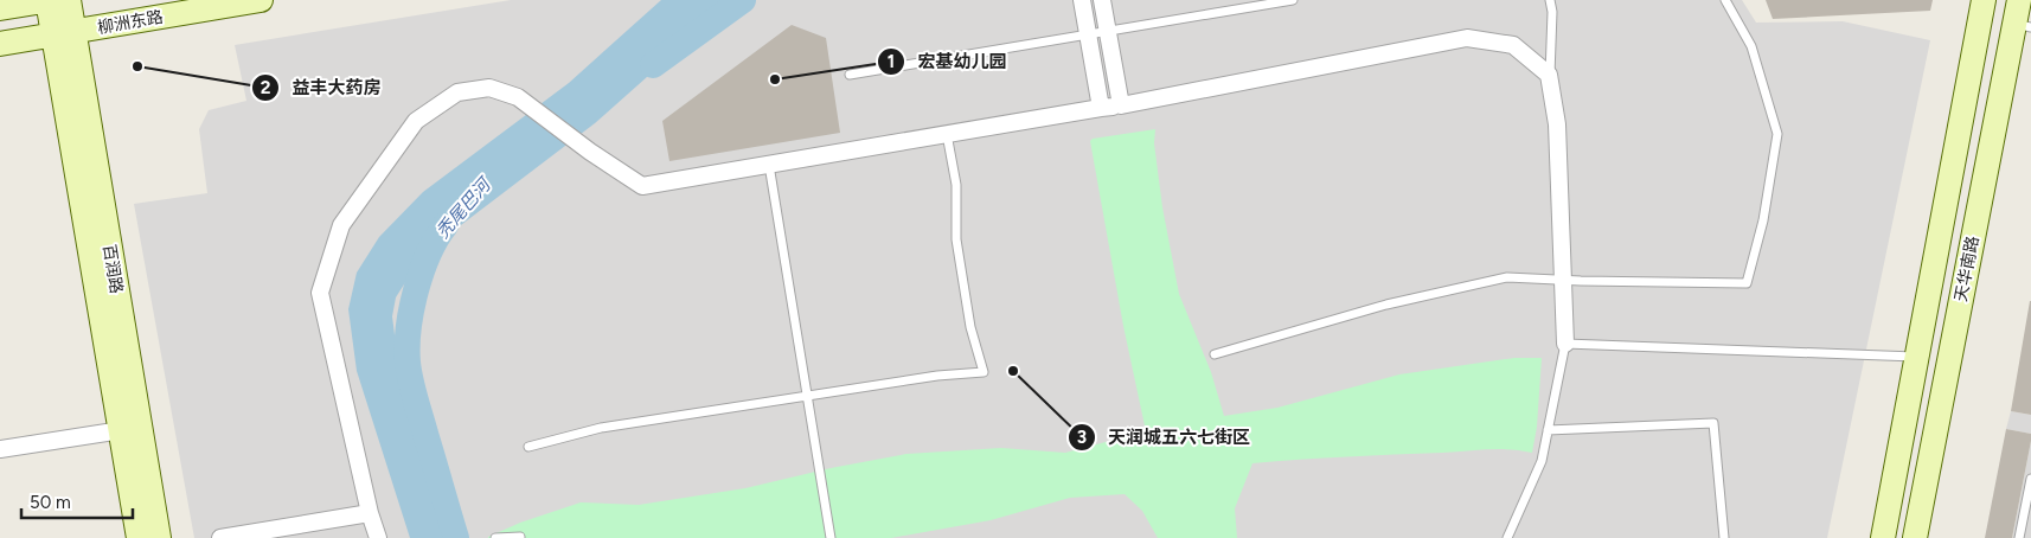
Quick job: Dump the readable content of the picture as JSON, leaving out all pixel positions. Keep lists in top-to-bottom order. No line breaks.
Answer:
{"streets":{"main road":["柳洲东路","百润路","天华南路"]},"crossings":[["柳洲东路","百润路"]],"water":["秃尾巴河"],"places":["益丰大药房","宏基幼儿园","天润城五六七街区"],"scale_bar":"50 m"}
